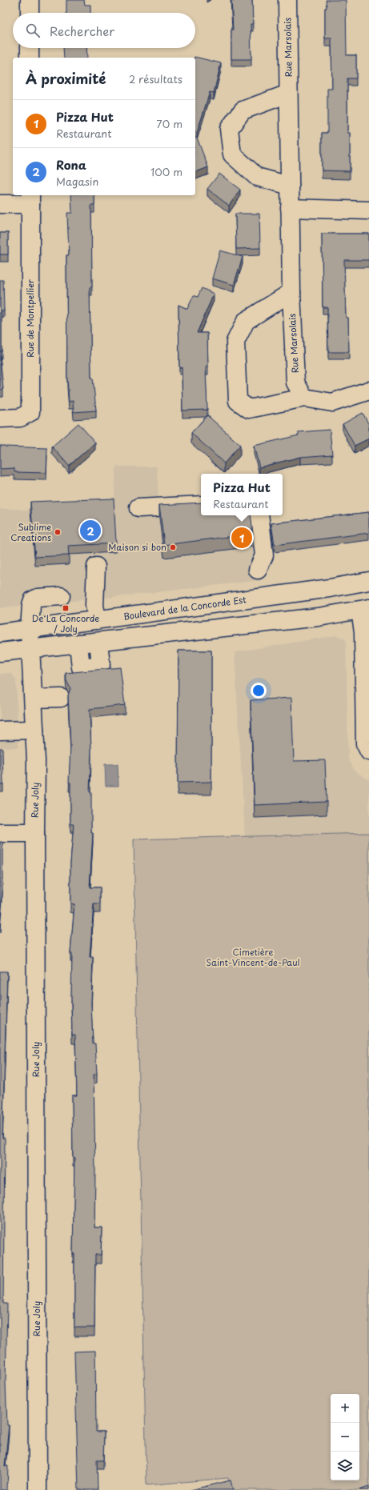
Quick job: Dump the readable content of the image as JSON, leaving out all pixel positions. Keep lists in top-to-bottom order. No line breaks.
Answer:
{"streets":{"street":["Rue Marsolais","Rue de Montpellier","Boulevard de la Concorde Est","Rue Joly"]},"crossings":[["Boulevard de la Concorde Est","Rue Joly"]],"parks":["Cimetière Saint-Vincent-de-Paul"],"places":{"other":["Sublime Creations","Maison si bon"],"transit":["De La Concorde / Joly"]},"page":{"search":"Rechercher","heading":["À proximité","2 résultats"],"list":[{"mark":"1","name":"Pizza Hut","note":"Restaurant","value":"70 m"},{"mark":"2","name":"Rona","note":"Magasin","value":"100 m"}],"popup":["Pizza Hut","Restaurant"],"pins":["2","1"],"map_buttons":["+","−"]}}
